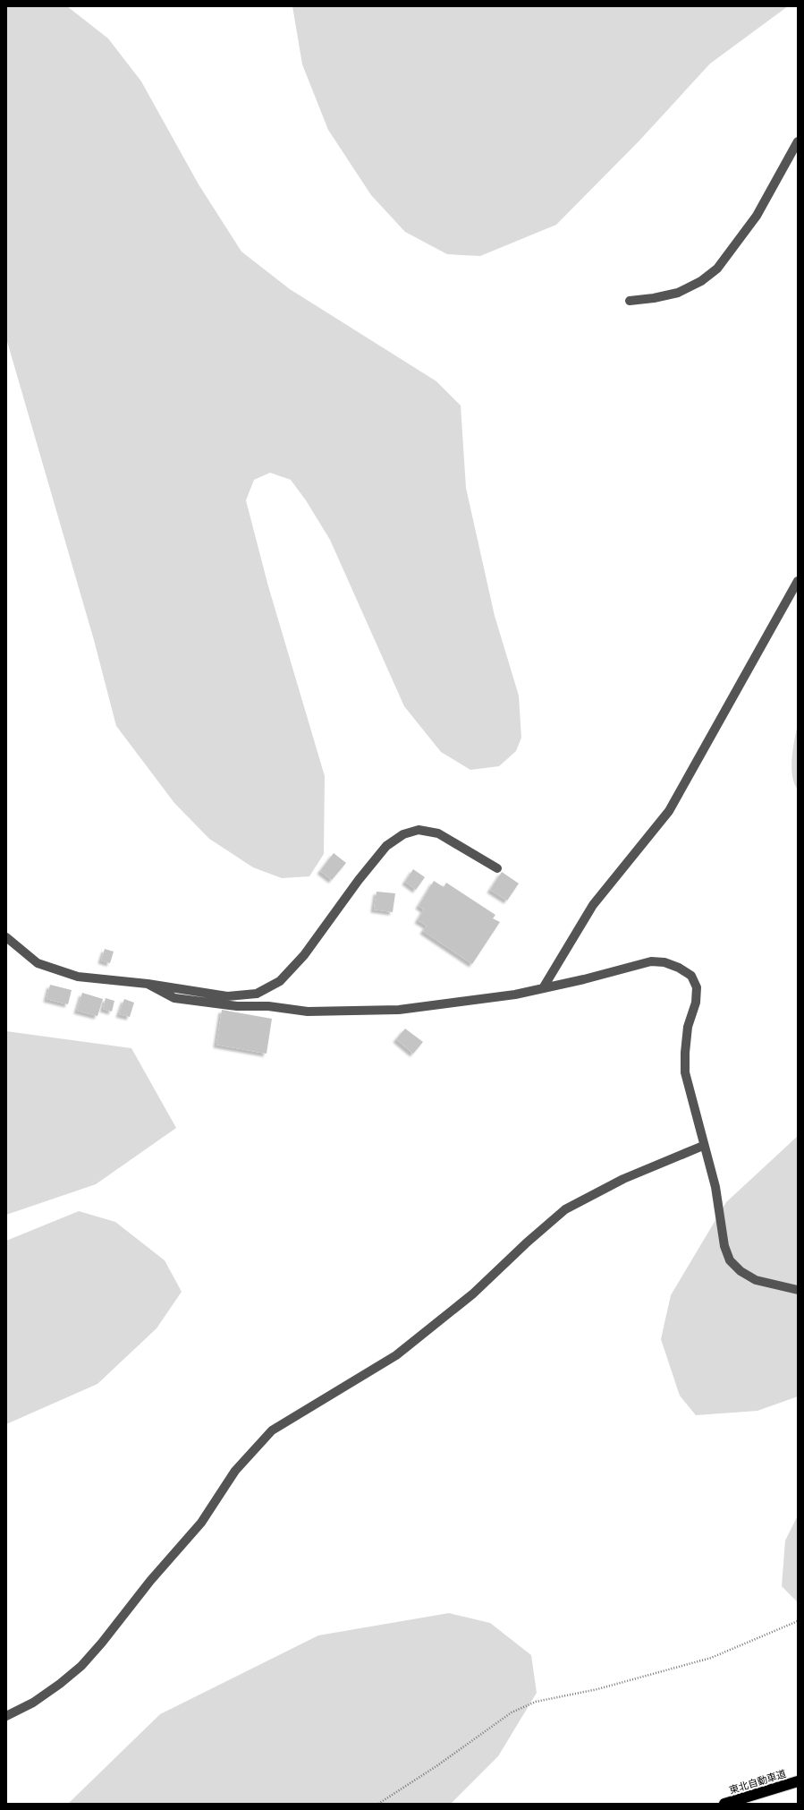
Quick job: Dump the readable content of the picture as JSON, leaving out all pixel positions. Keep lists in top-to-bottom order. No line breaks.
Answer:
{"streets":{"highway":["東北自動車道"]}}
